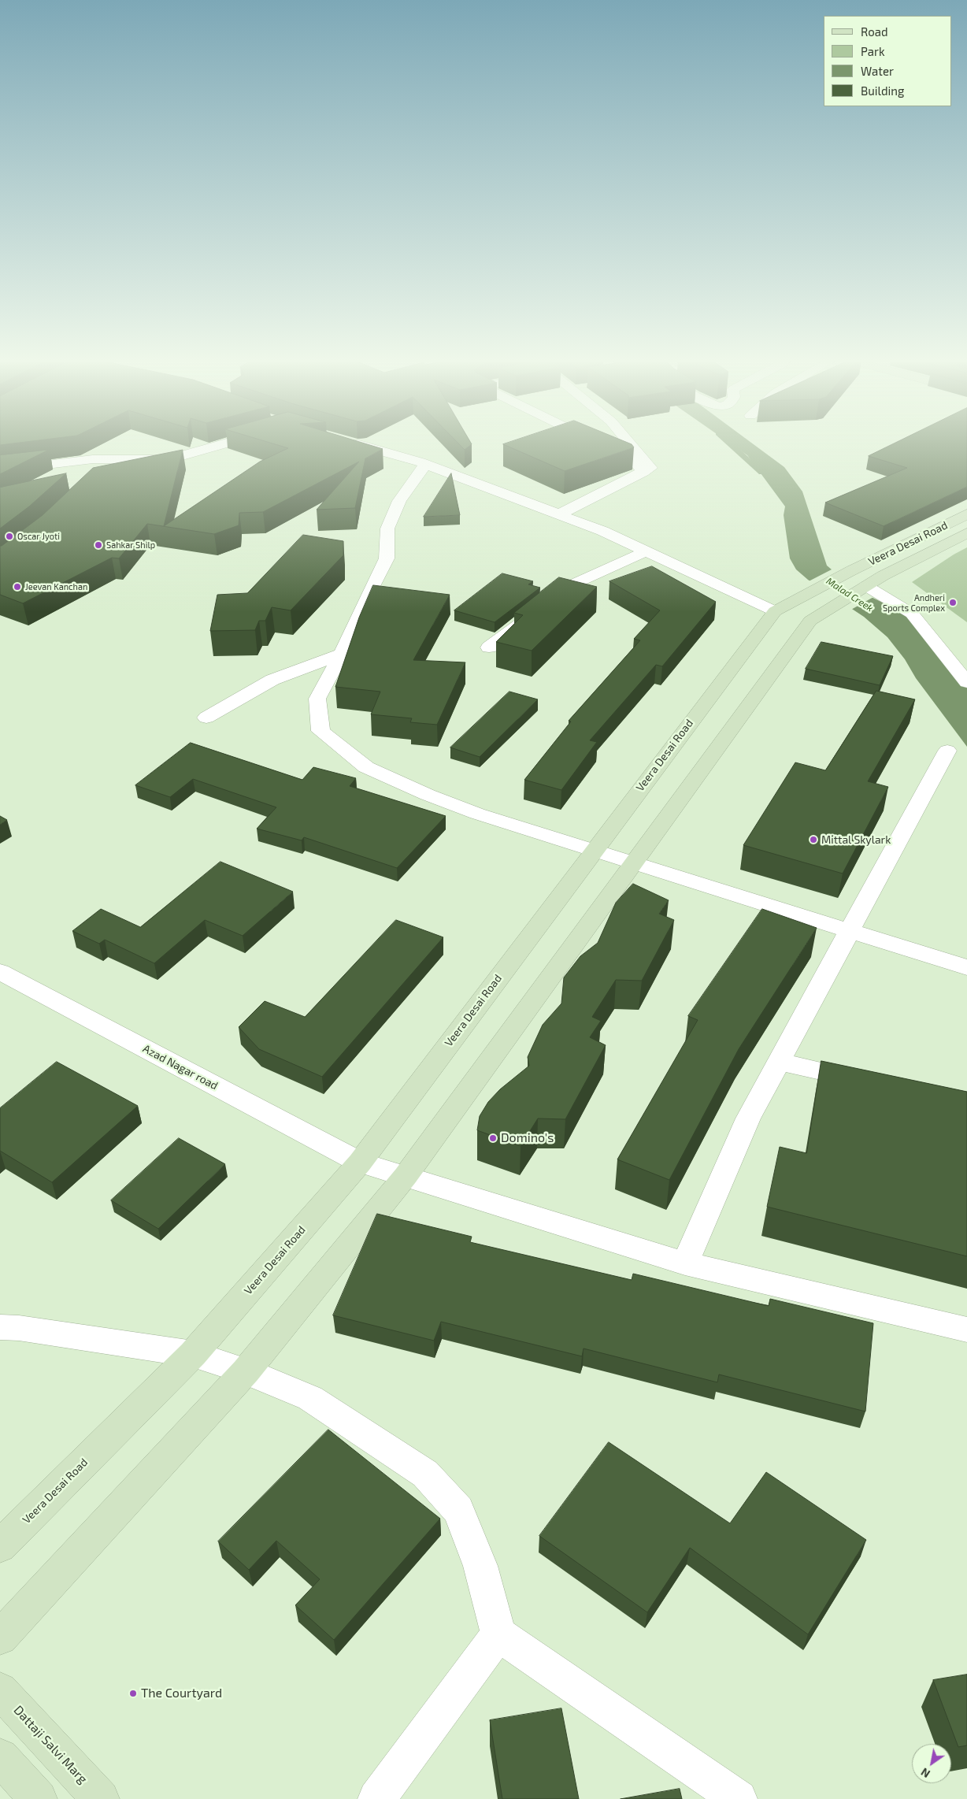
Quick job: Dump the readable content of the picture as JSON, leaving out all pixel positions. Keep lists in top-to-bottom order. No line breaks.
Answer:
{"streets":{"street":["Veera Desai Road","Azad Nagar road","Dattaji Salvi Marg"]},"crossings":[["Veera Desai Road","Azad Nagar road"]],"water":["Malad Creek"],"places":["Oscar Jyoti","Sahkar Shilp","Jeevan Kanchan","Andheri Sports Complex","Mittal Skylark","Domino's","The Courtyard"],"legend":["Road","Park","Water","Building"],"north":"bottom left"}
